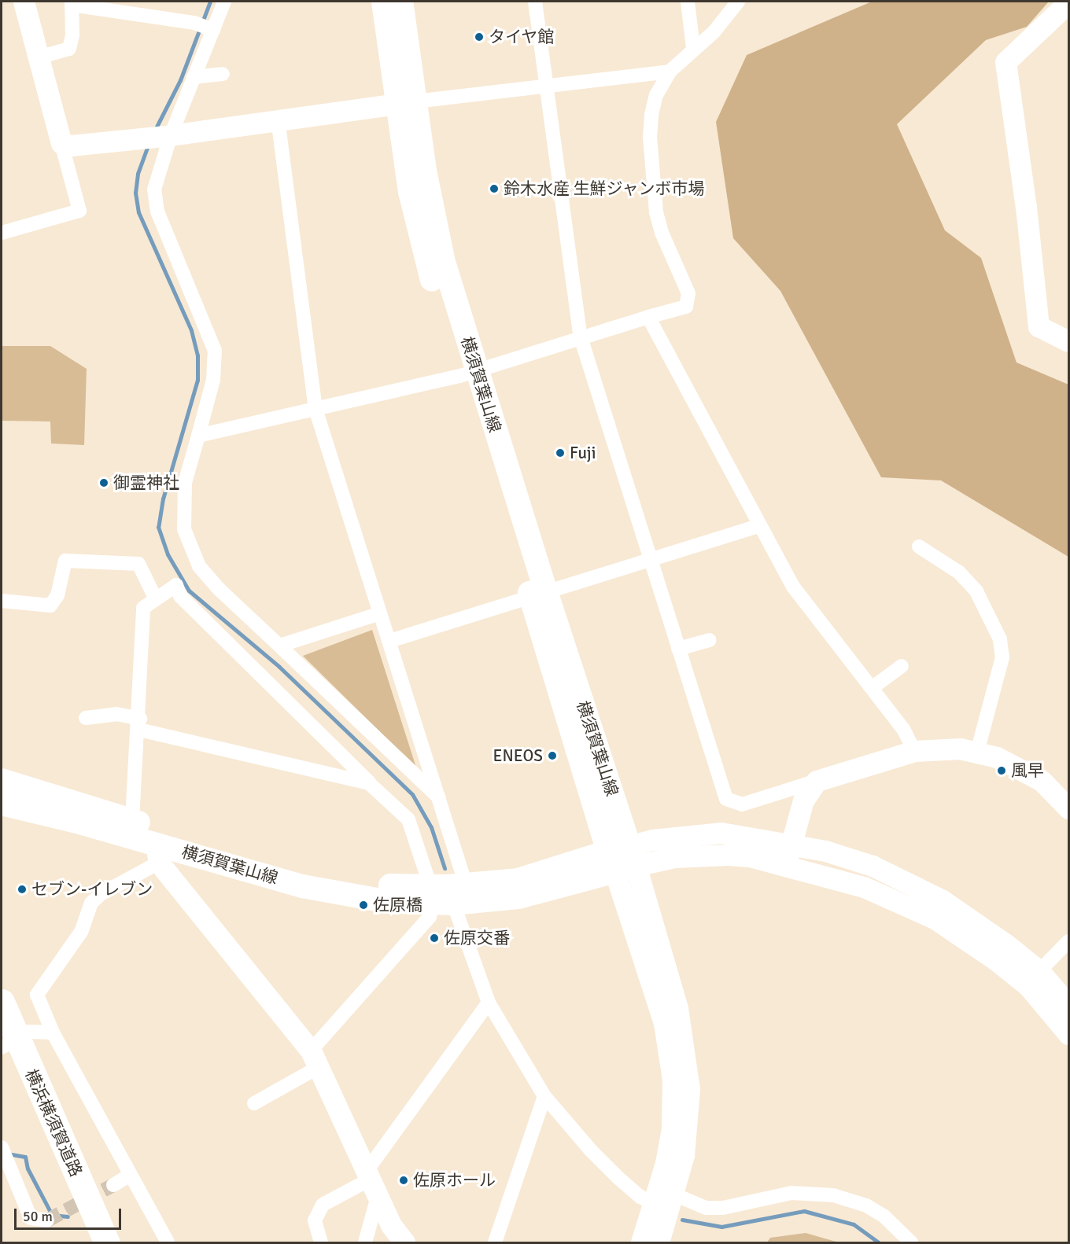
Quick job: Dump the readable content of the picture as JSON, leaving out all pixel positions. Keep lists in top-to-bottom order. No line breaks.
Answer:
{"streets":{"highway":["横浜横須賀道路"],"main road":["横須賀葉山線"]},"places":["タイヤ館","鈴木水産 生鮮ジャンボ市場","Fuji","御霊神社","ENEOS","風早","セブン-イレブン","佐原橋","佐原交番","佐原ホール"],"scale_bar":"50 m"}
